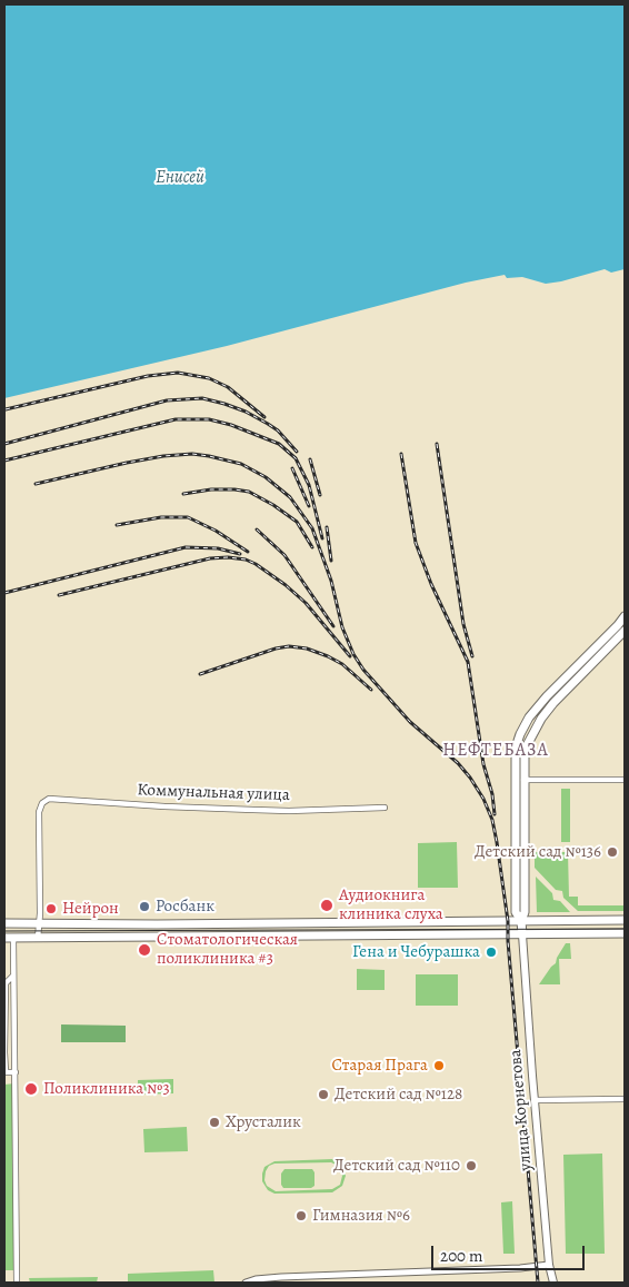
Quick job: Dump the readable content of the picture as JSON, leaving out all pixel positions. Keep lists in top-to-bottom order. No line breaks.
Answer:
{"streets":{"main road":["улица Корнетова"],"street":["Коммунальная улица"]},"districts":["НЕФТЕБАЗА"],"water":["Енисей"],"places":["Детский сад №136","Аудиокнига клиника слуха","Росбанк","Нейрон","Стоматологическая поликлиника #3","Гена и Чебурашка","Старая Прага","Поликлиника №3","Детский сад №128","Хрусталик","Детский сад №110","Гимназия №6"],"scale_bar":"200 m"}
